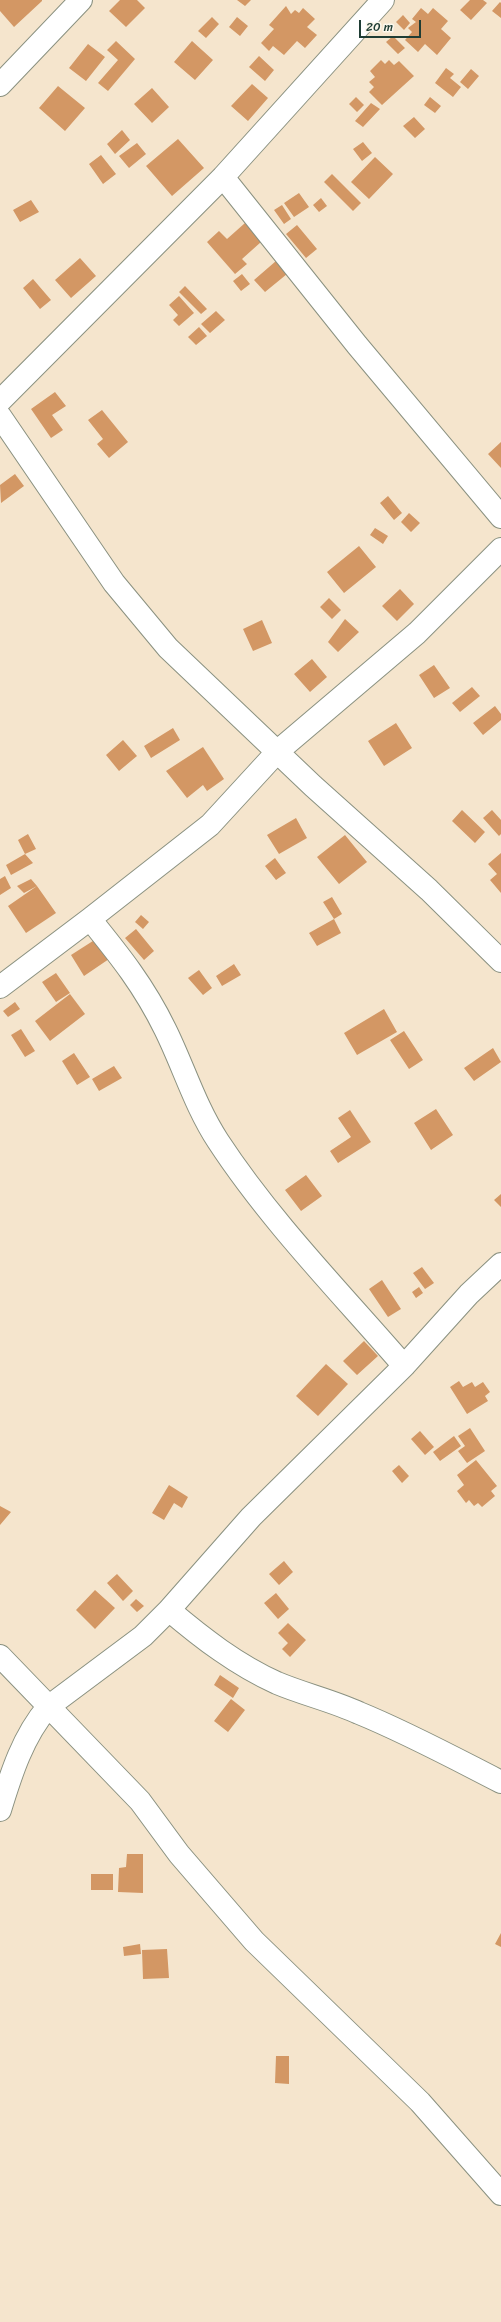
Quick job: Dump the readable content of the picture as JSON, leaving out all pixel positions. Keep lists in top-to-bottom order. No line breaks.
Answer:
{"scale_bar":"20 m"}
